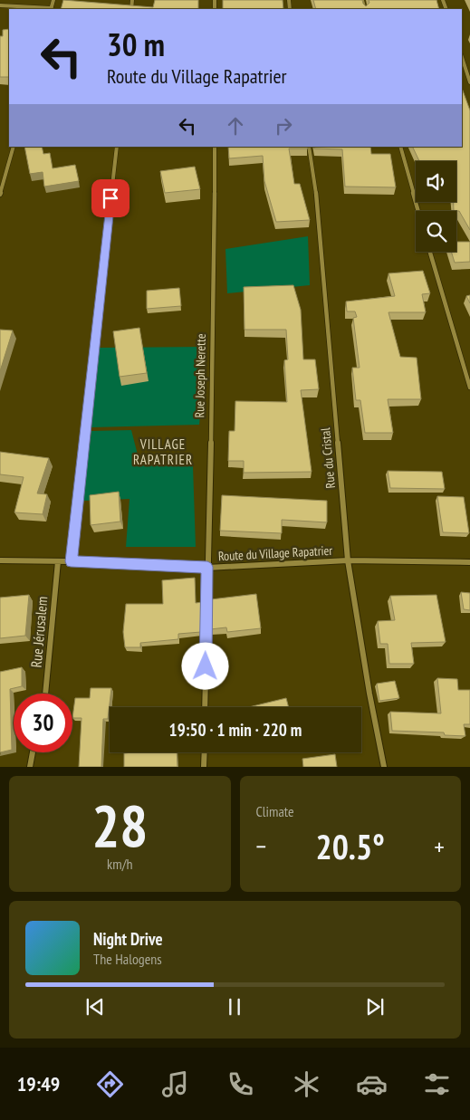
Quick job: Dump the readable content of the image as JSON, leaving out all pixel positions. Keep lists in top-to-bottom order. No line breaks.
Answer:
{"streets":{"street":["Rue Joseph Nerette","Rue du Cristal","Route du Village Rapatrier","Rue Jérusalem"]},"crossings":[["Rue Joseph Nerette","Route du Village Rapatrier"],["Rue du Cristal","Route du Village Rapatrier"],["Route du Village Rapatrier","Rue Jérusalem"]],"districts":["VILLAGE RAPATRIER"],"page":{"turn":["30 m","Route du Village Rapatrier"],"limit":"30","trip":"19:50 · 1 min · 220 m","tile":[["28","km/h"],"Climate"],"heat":["−","20.5°","+"],"song":["Night Drive","The Halogens"],"tabs":"19:49"}}
